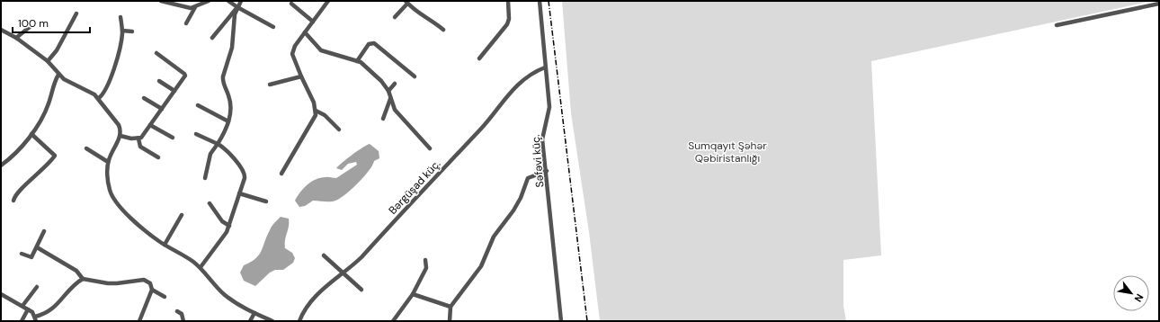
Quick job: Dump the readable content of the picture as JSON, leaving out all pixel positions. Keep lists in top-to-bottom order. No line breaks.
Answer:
{"streets":{"street":["Səfəvi küç.","Bərgüşad küç."]},"crossings":[["Səfəvi küç.","Bərgüşad küç."]],"parks":["Sumqayıt Şəhər Qəbiristanlığı"],"scale_bar":"100 m","north":"bottom right"}
